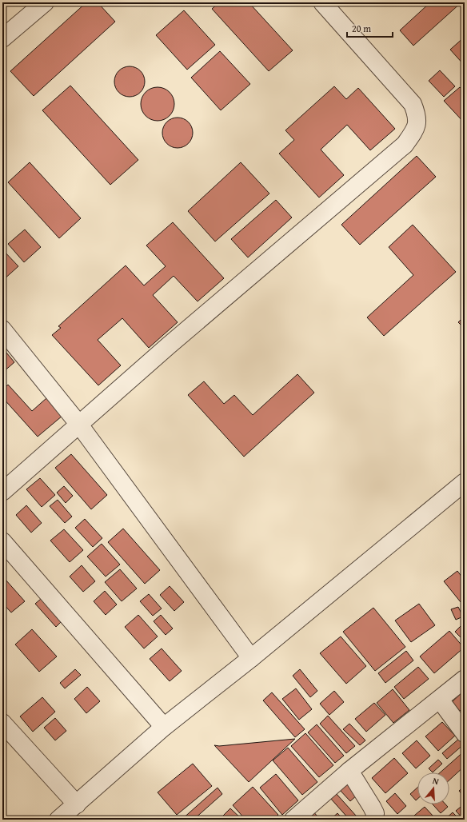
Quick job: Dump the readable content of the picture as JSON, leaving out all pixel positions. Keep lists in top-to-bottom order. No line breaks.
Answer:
{"scale_bar":"20 m","north":"top"}
